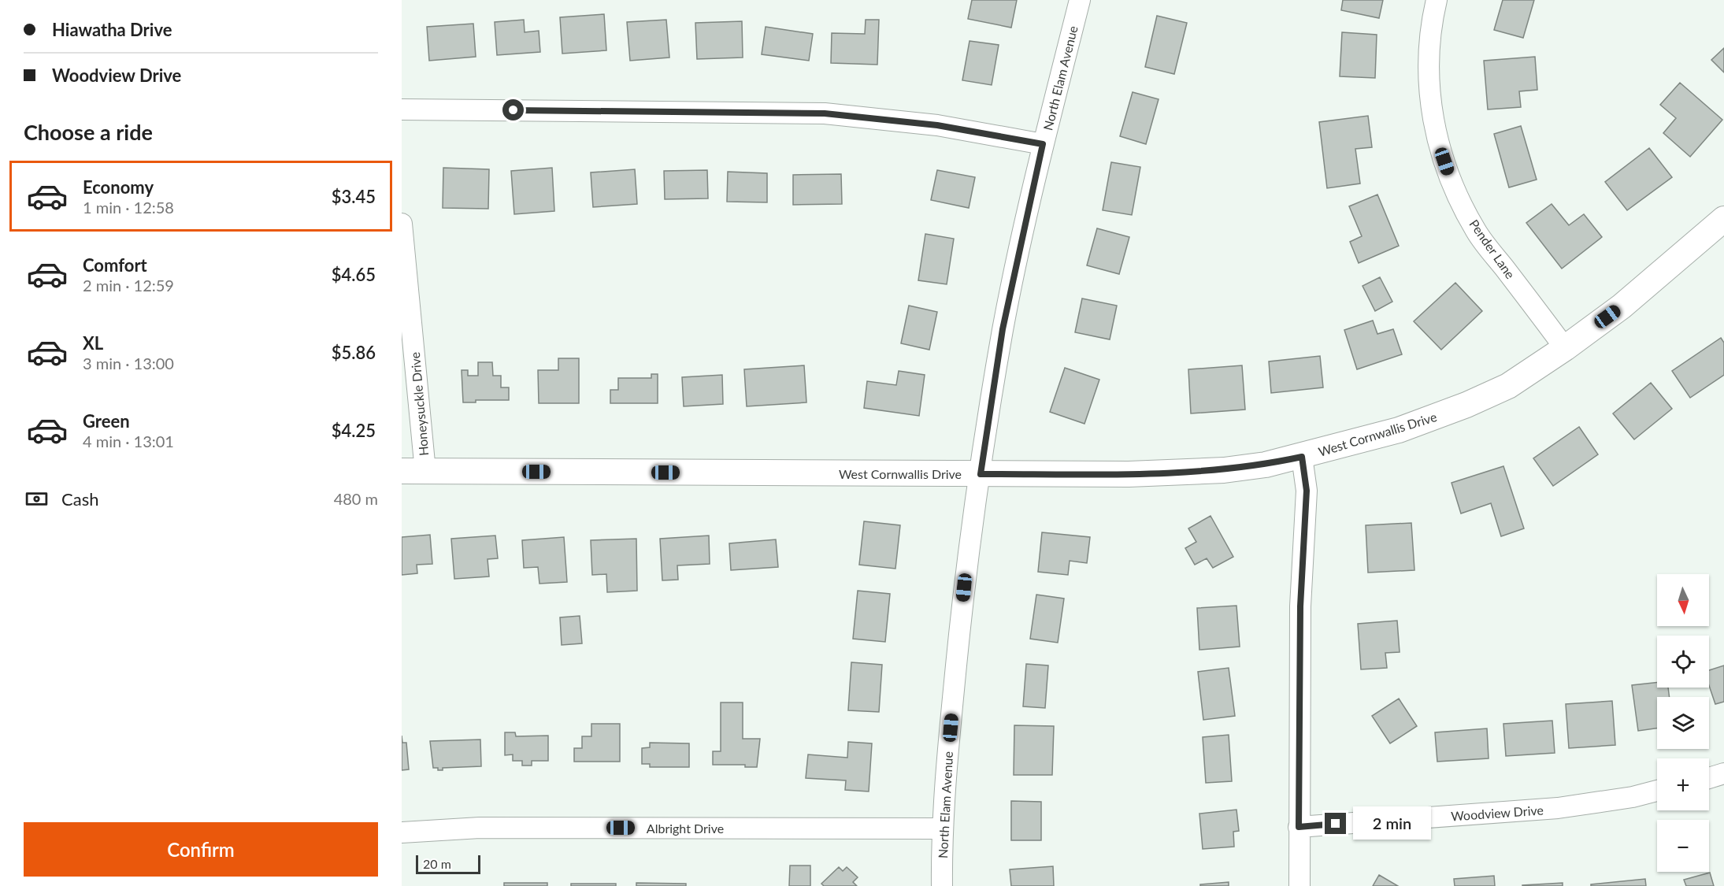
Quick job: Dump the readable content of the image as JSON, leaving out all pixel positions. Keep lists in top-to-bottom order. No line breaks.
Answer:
{"streets":{"street":["North Elam Avenue","Pender Lane","Honeysuckle Drive","West Cornwallis Drive","Woodview Drive","Albright Drive"]},"crossings":[["North Elam Avenue","West Cornwallis Drive"],["North Elam Avenue","Albright Drive"],["Pender Lane","West Cornwallis Drive"],["Honeysuckle Drive","West Cornwallis Drive"]],"scale_bar":"20 m","north":"bottom","page":{"banner":["Hiawatha Drive","Woodview Drive"],"heading":"Choose a ride","list":[{"name":"Economy","note":"1 min · 12:58","value":"$3.45"},{"name":"Comfort","note":"2 min · 12:59","value":"$4.65"},{"name":"XL","note":"3 min · 13:00","value":"$5.86"},{"name":"Green","note":"4 min · 13:01","value":"$4.25"}],"pay":["Cash","480 m"],"map_buttons":["+","−"],"bubble":"2 min","buttons":"Confirm","scale":"20 m"}}
